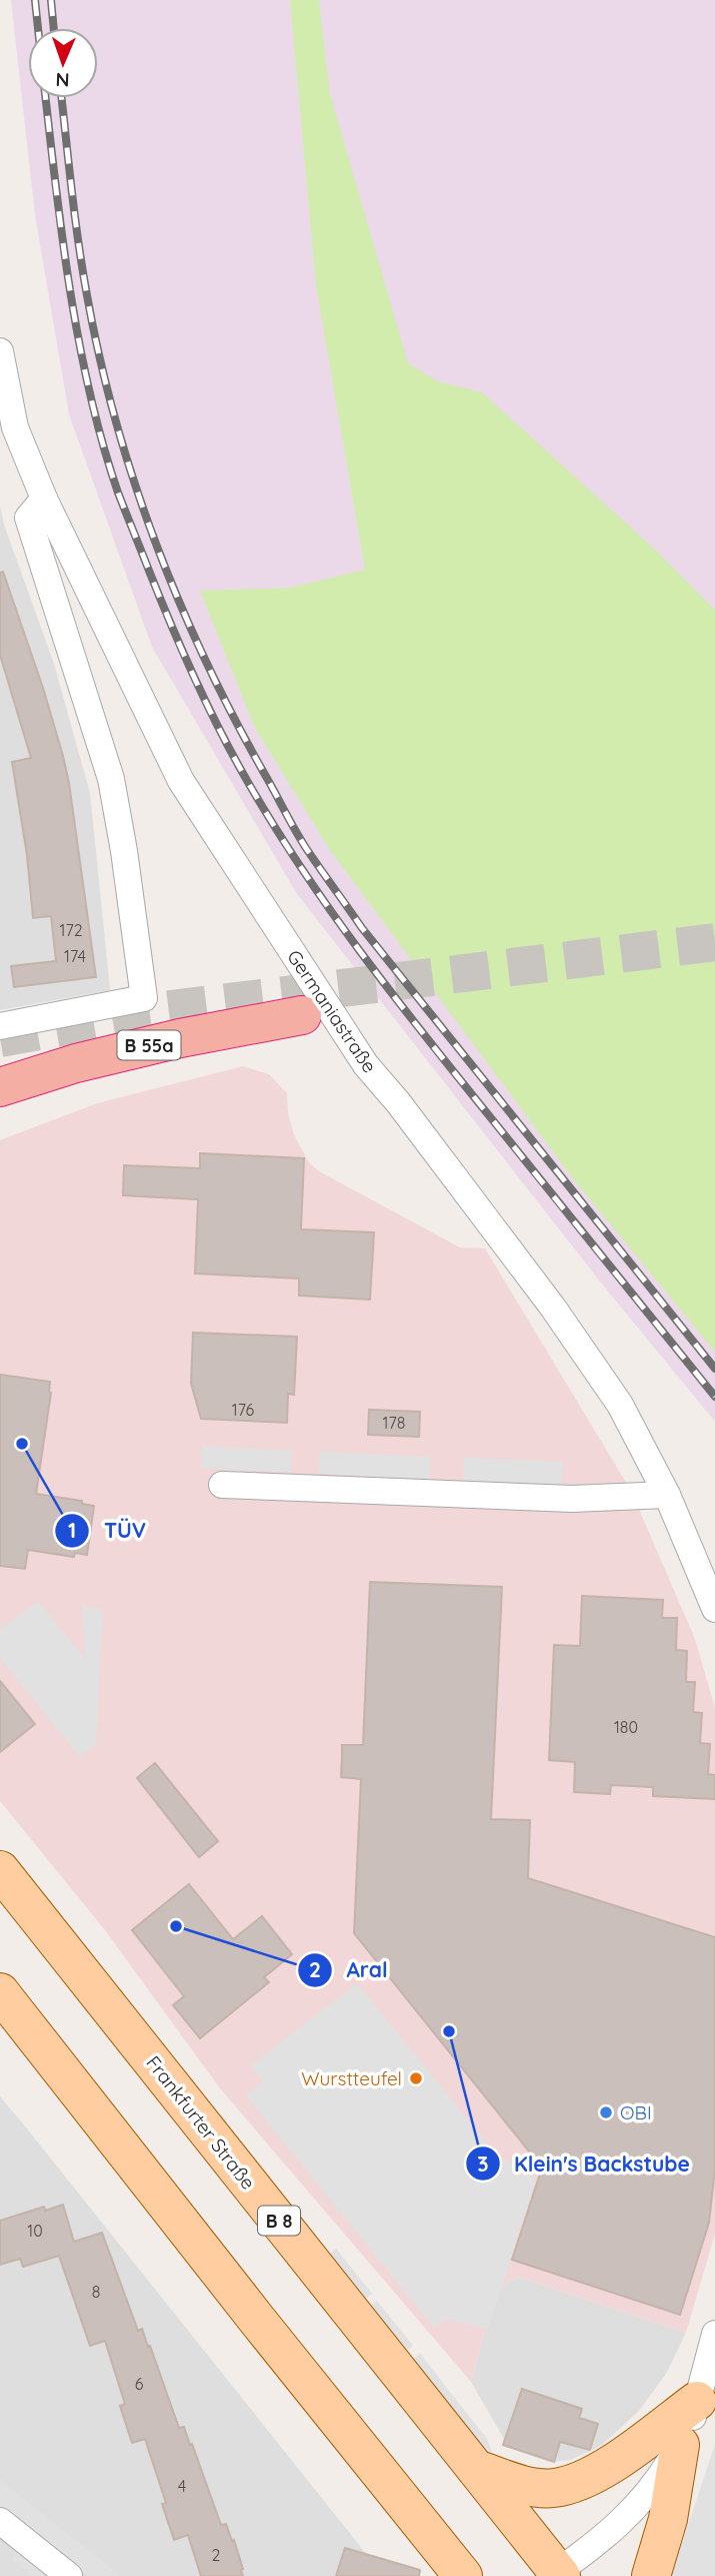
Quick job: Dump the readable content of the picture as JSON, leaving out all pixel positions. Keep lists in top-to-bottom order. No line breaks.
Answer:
{"streets":{"highway":["B 55a"],"main road":["Frankfurter Straße","B 8"],"street":["Germaniastraße"]},"places":["TÜV","Aral","Klein's Backstube","Wurstteufel","OBI"],"house_numbers":["172","174","176","178","180","10","8","6","4","2"],"north":"bottom"}
